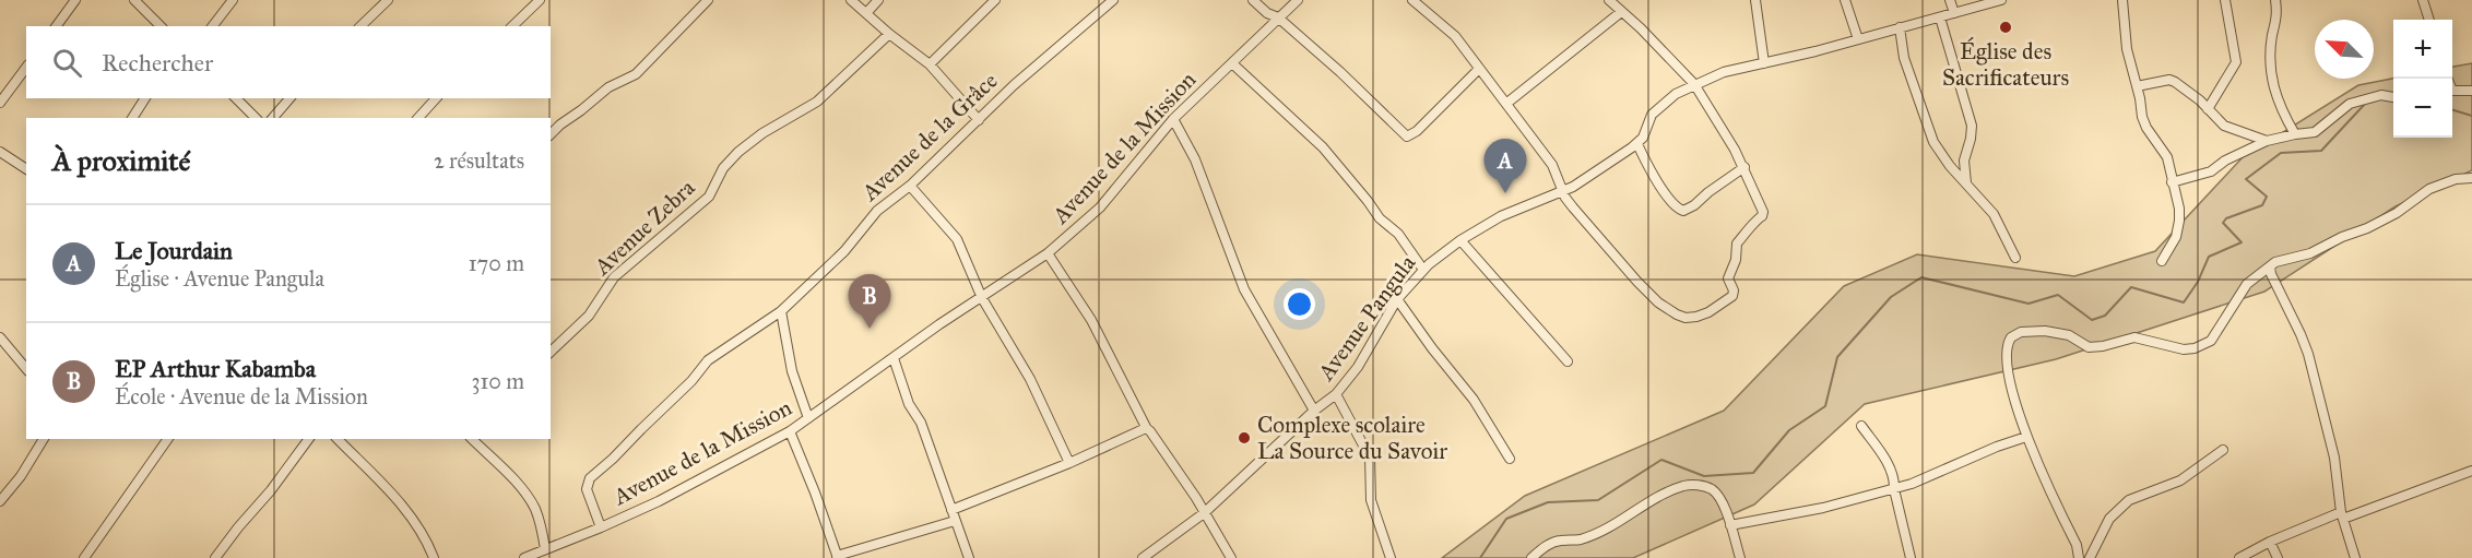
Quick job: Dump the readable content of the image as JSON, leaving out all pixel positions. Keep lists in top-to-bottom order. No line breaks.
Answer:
{"streets":{"street":["Avenue de la Grâce","Avenue de la Mission","Avenue Zebra","Avenue Pangula"]},"crossings":[["Avenue de la Grâce","Avenue de la Mission"]],"places":["Église des Sacrificateurs","Complexe scolaire La Source du Savoir"],"north":"top left","page":{"map_buttons":["+","−"],"search":"Rechercher","heading":["À proximité","2 résultats"],"pins":["A","B"],"list":[{"mark":"A","name":"Le Jourdain","note":"Église · Avenue Pangula","value":"170 m"},{"mark":"B","name":"EP Arthur Kabamba","note":"École · Avenue de la Mission","value":"310 m"}]}}
